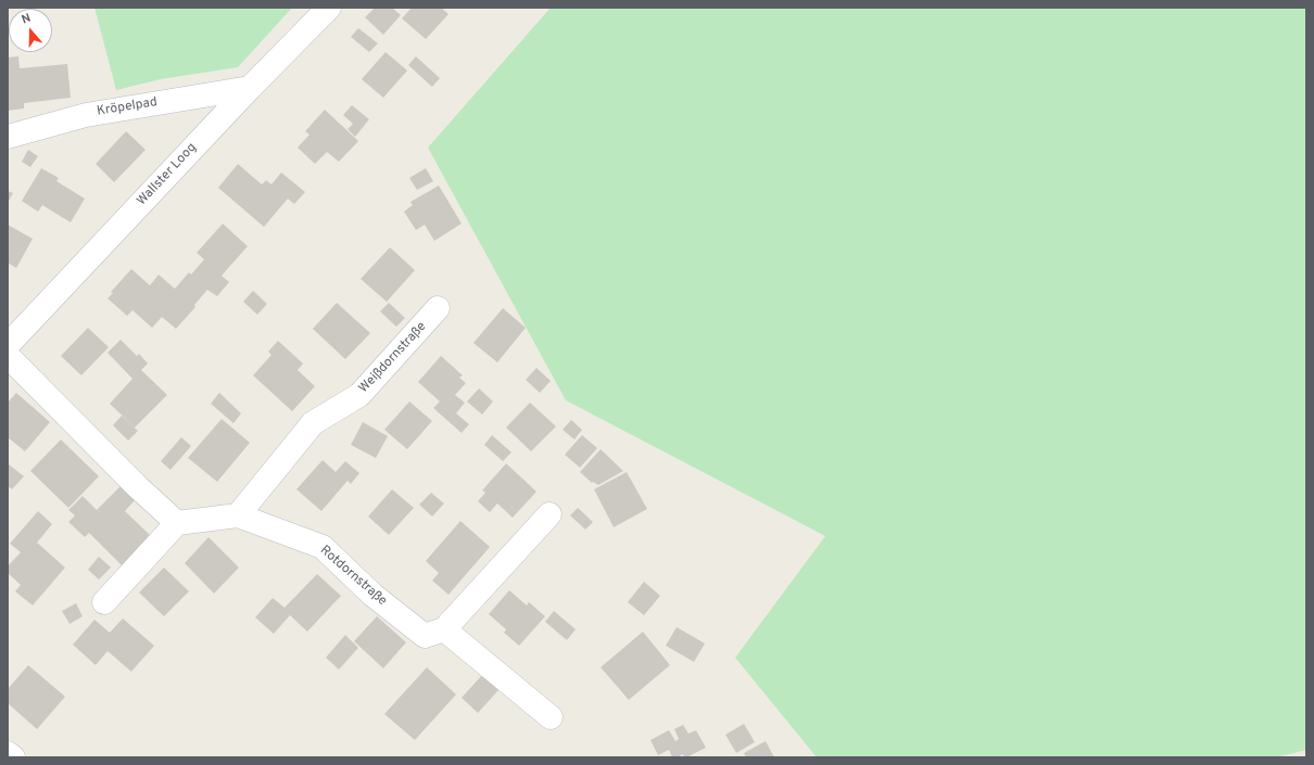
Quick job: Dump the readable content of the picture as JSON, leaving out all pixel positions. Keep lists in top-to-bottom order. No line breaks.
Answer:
{"streets":{"street":["Kröpelpad","Wallster Loog","Weißdornstraße","Rotdornstraße"]},"crossings":[["Kröpelpad","Wallster Loog"],["Weißdornstraße","Rotdornstraße"]],"north":"top"}
